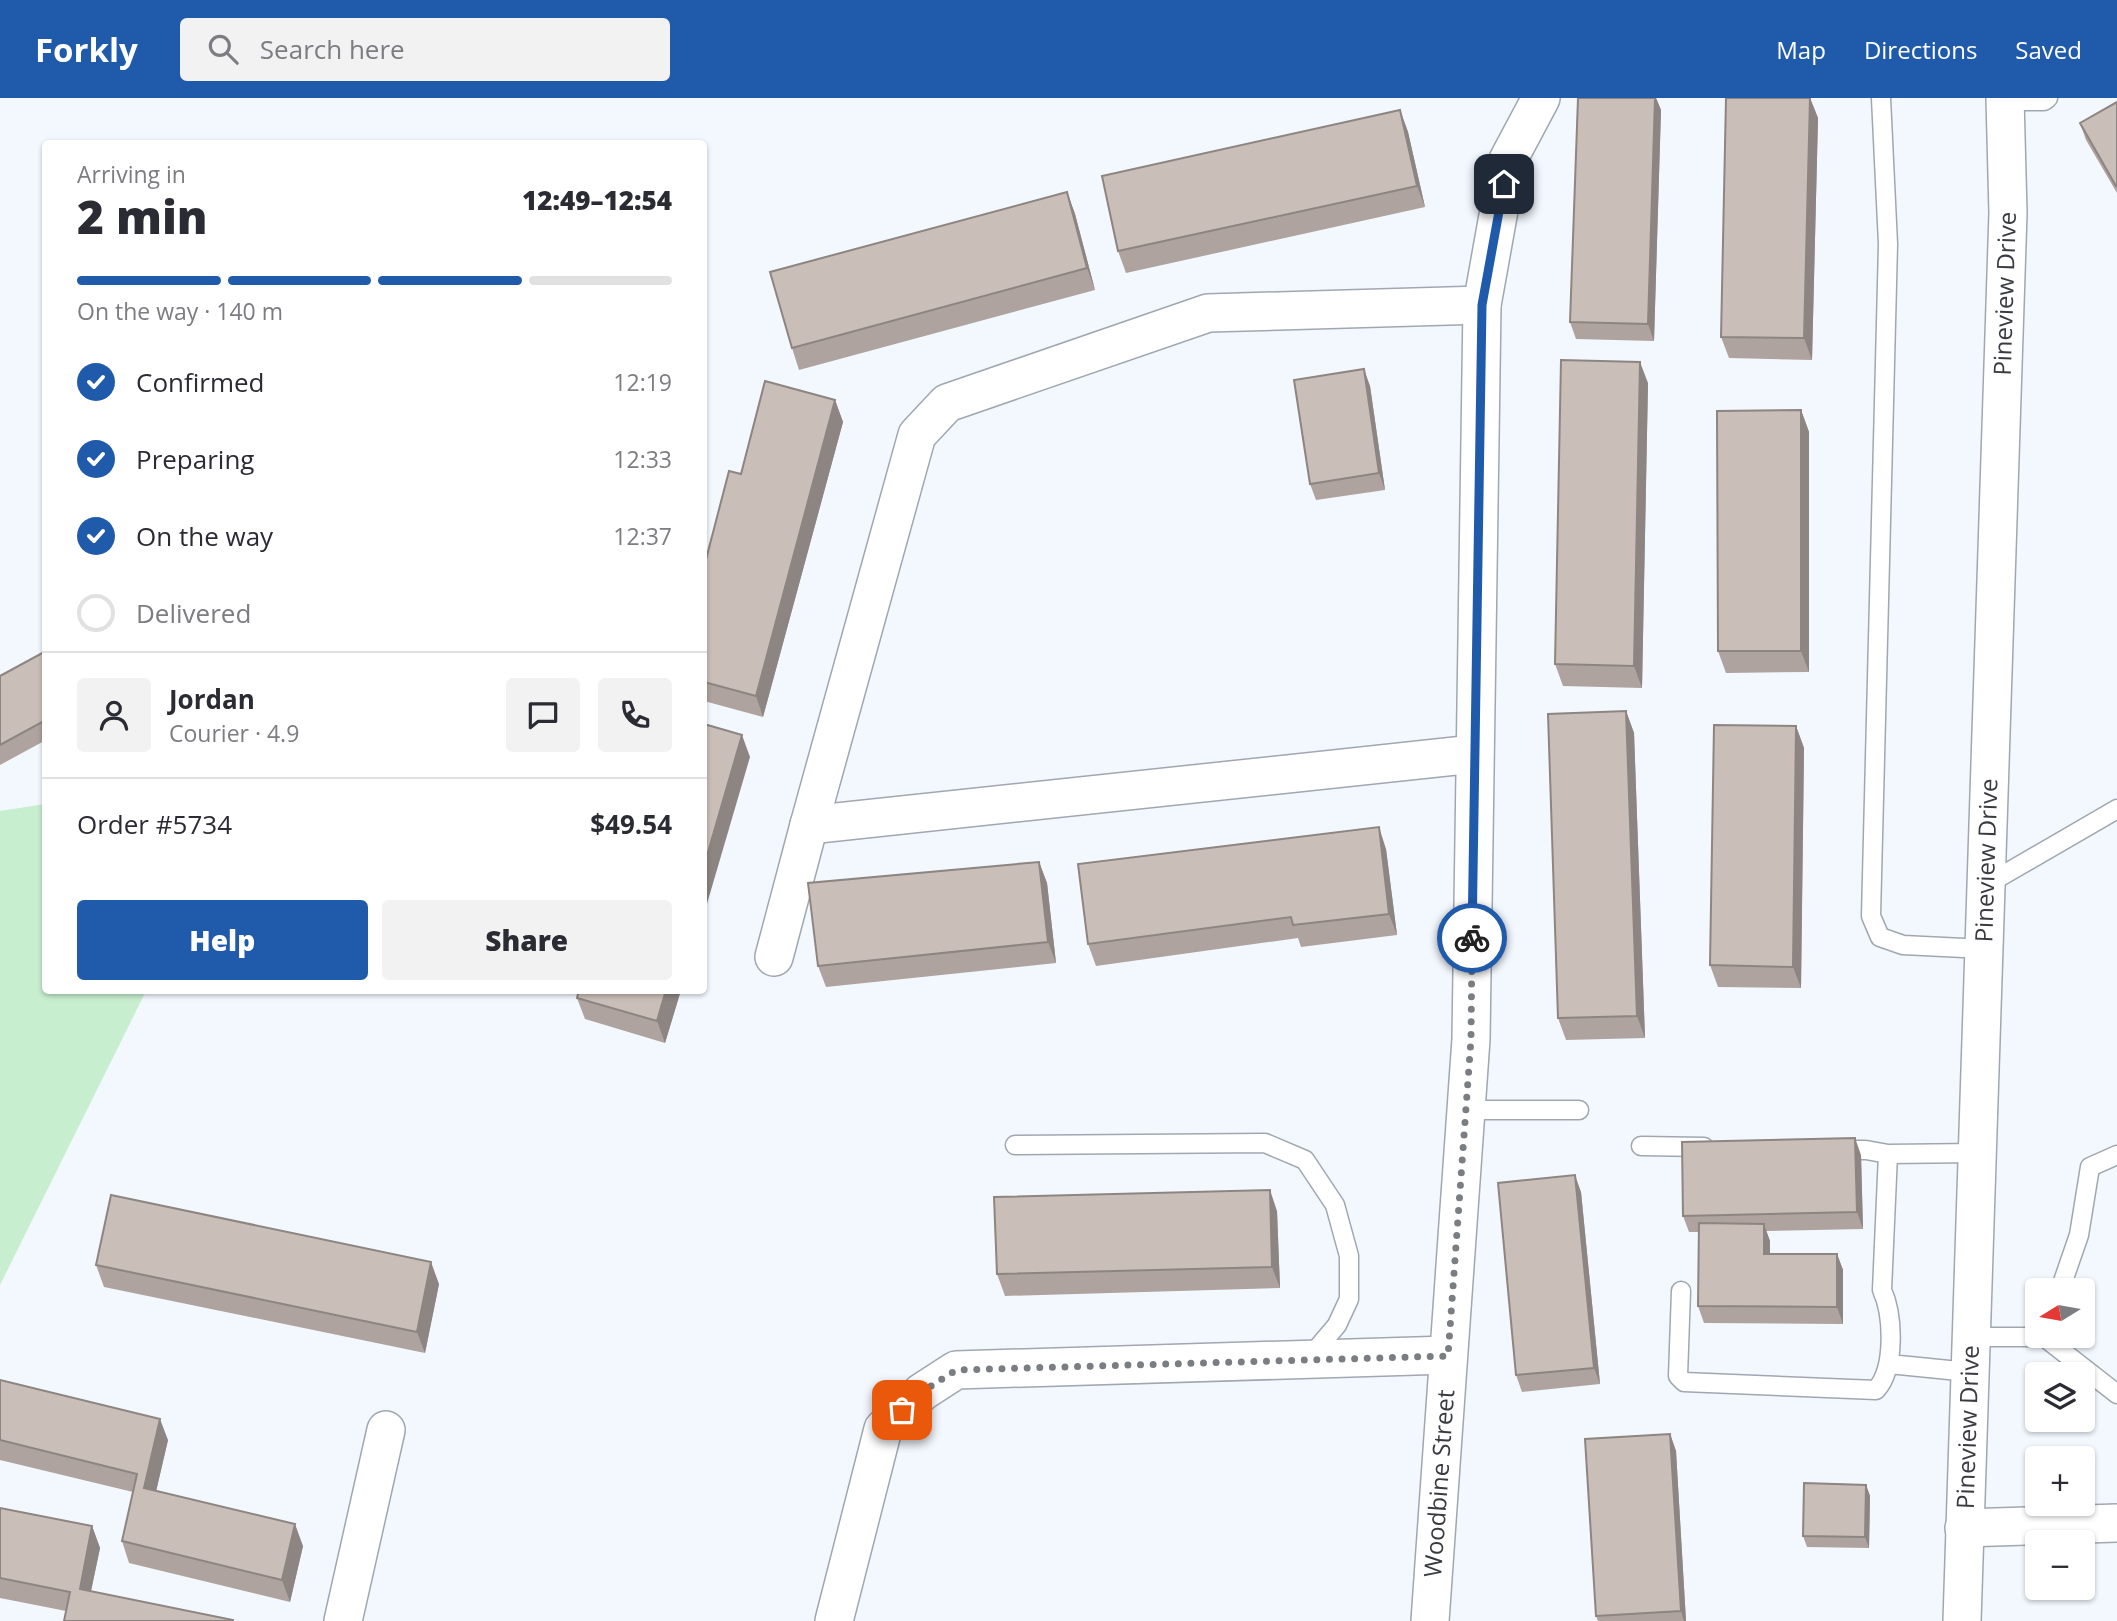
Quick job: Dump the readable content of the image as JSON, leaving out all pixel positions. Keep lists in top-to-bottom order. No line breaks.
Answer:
{"streets":{"street":["Pineview Drive","Woodbine Street"]},"north":"left","page":{"header":"Forkly","search":"Search here","nav":["Map","Directions","Saved"],"heading":["2 min","Arriving in","12:49–12:54"],"panel":["Jordan","Courier · 4.9","Order #5734","$49.54"],"bar":"On the way · 140 m","list":[["Confirmed","12:19"],["Preparing","12:33"],["On the way","12:37"],"Delivered"],"buttons":["Help","Share"],"map_buttons":["+","−"]}}
